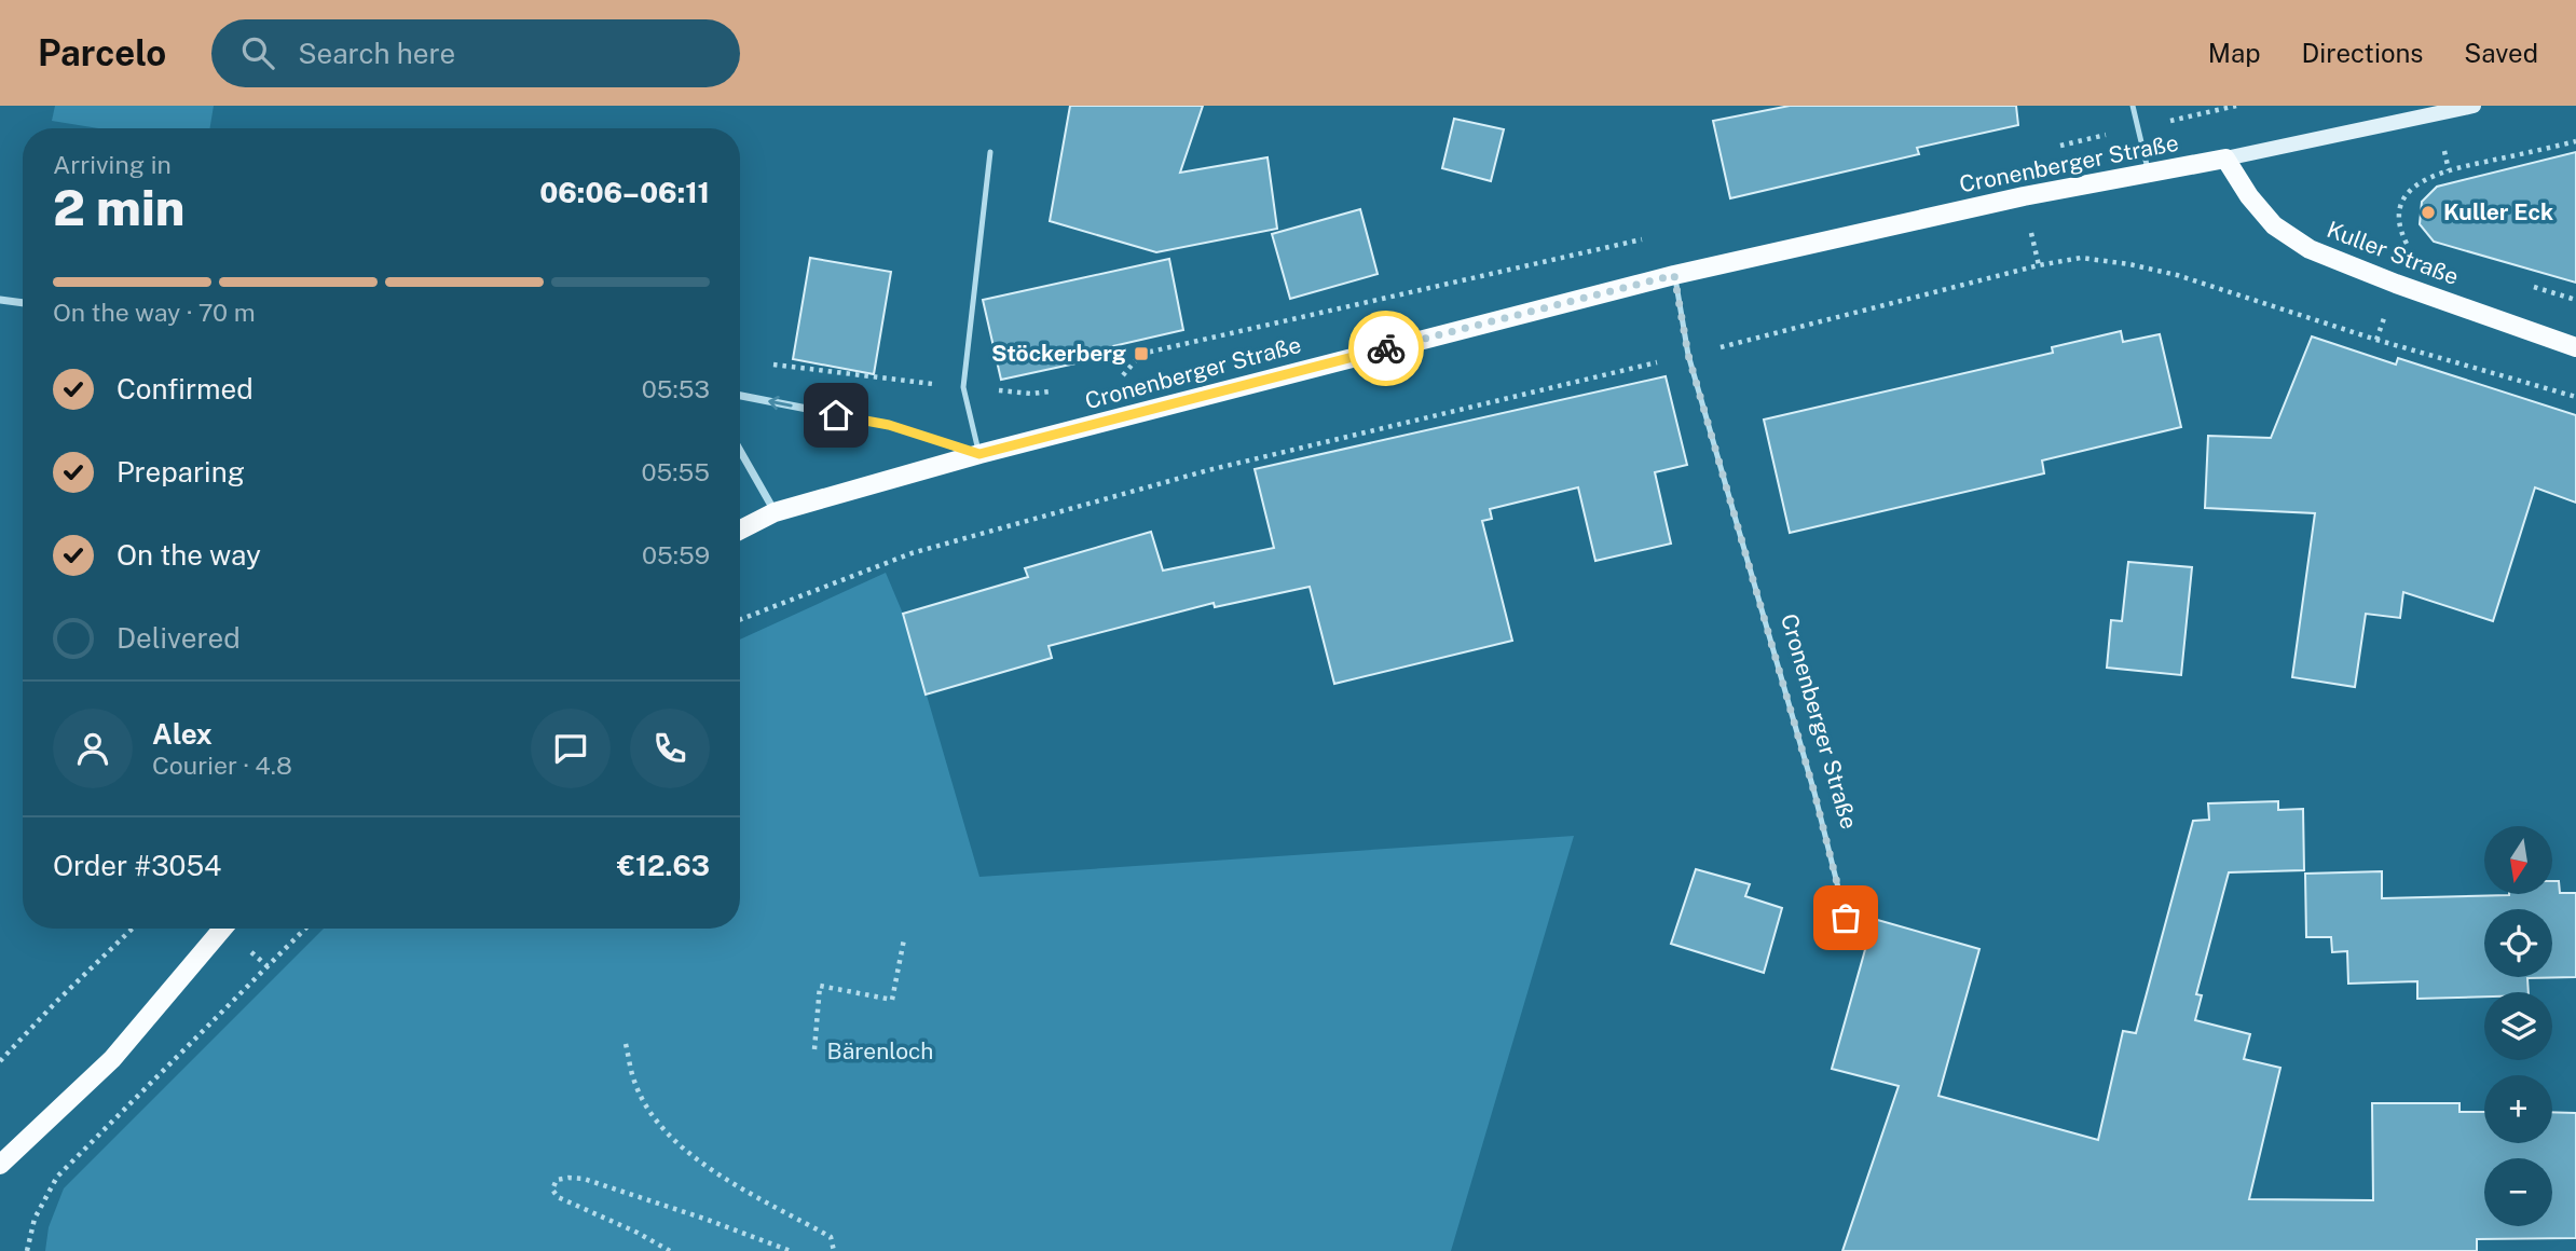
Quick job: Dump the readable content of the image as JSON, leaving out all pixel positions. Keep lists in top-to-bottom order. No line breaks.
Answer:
{"streets":{"main road":["Cronenberger Straße","Kuller Straße"]},"crossings":[["Cronenberger Straße","Kuller Straße"]],"parks":["Bärenloch"],"places":{"other":["Kuller Eck"],"transit":["Stöckerberg"]},"north":"bottom","page":{"header":"Parcelo","search":"Search here","nav":["Map","Directions","Saved"],"heading":["2 min","Arriving in","06:06–06:11"],"panel":["Alex","Courier · 4.8","Order #3054","€12.63"],"bar":"On the way · 70 m","list":[["Confirmed","05:53"],["Preparing","05:55"],["On the way","05:59"],"Delivered"],"map_buttons":["+","−"]}}
